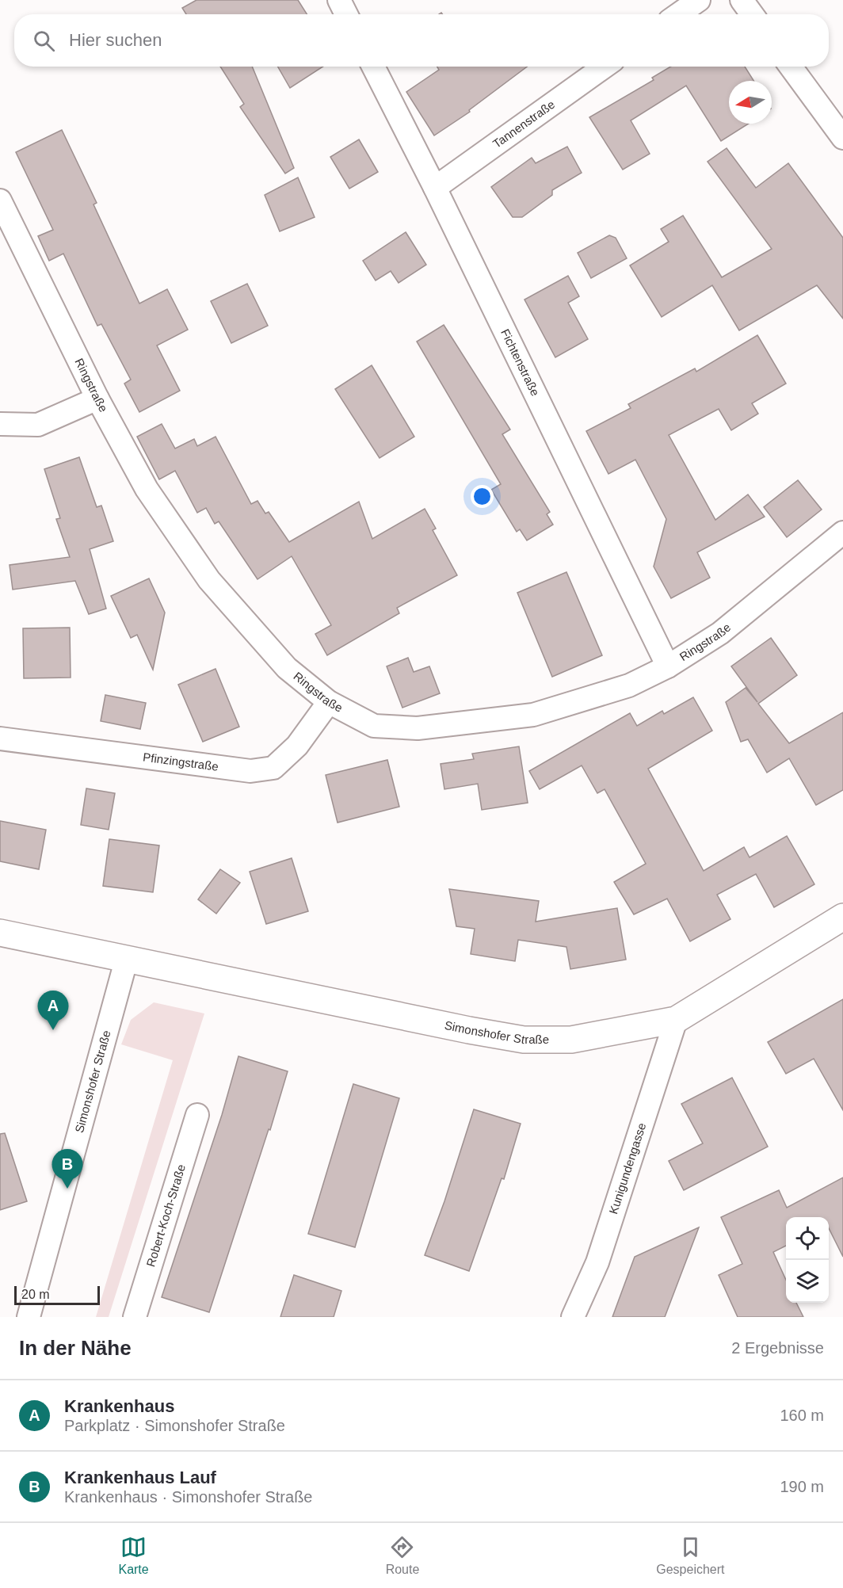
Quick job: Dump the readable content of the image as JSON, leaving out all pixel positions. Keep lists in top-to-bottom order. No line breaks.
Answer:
{"streets":{"street":["Tannenstraße","Fichtenstraße","Ringstraße","Pfinzingstraße","Simonshofer Straße","Kunigundengasse","Robert-Koch-Straße"]},"crossings":[["Tannenstraße","Fichtenstraße"],["Fichtenstraße","Ringstraße"],["Ringstraße","Pfinzingstraße"],["Simonshofer Straße","Kunigundengasse"]],"scale_bar":"20 m","north":"left","page":{"search":"Hier suchen","pins":["A","B"],"scale":"20 m","heading":["In der Nähe","2 Ergebnisse"],"list":[{"mark":"A","name":"Krankenhaus","note":"Parkplatz · Simonshofer Straße","value":"160 m"},{"mark":"B","name":"Krankenhaus Lauf","note":"Krankenhaus · Simonshofer Straße","value":"190 m"}],"nav":["Karte","Route","Gespeichert"]}}
